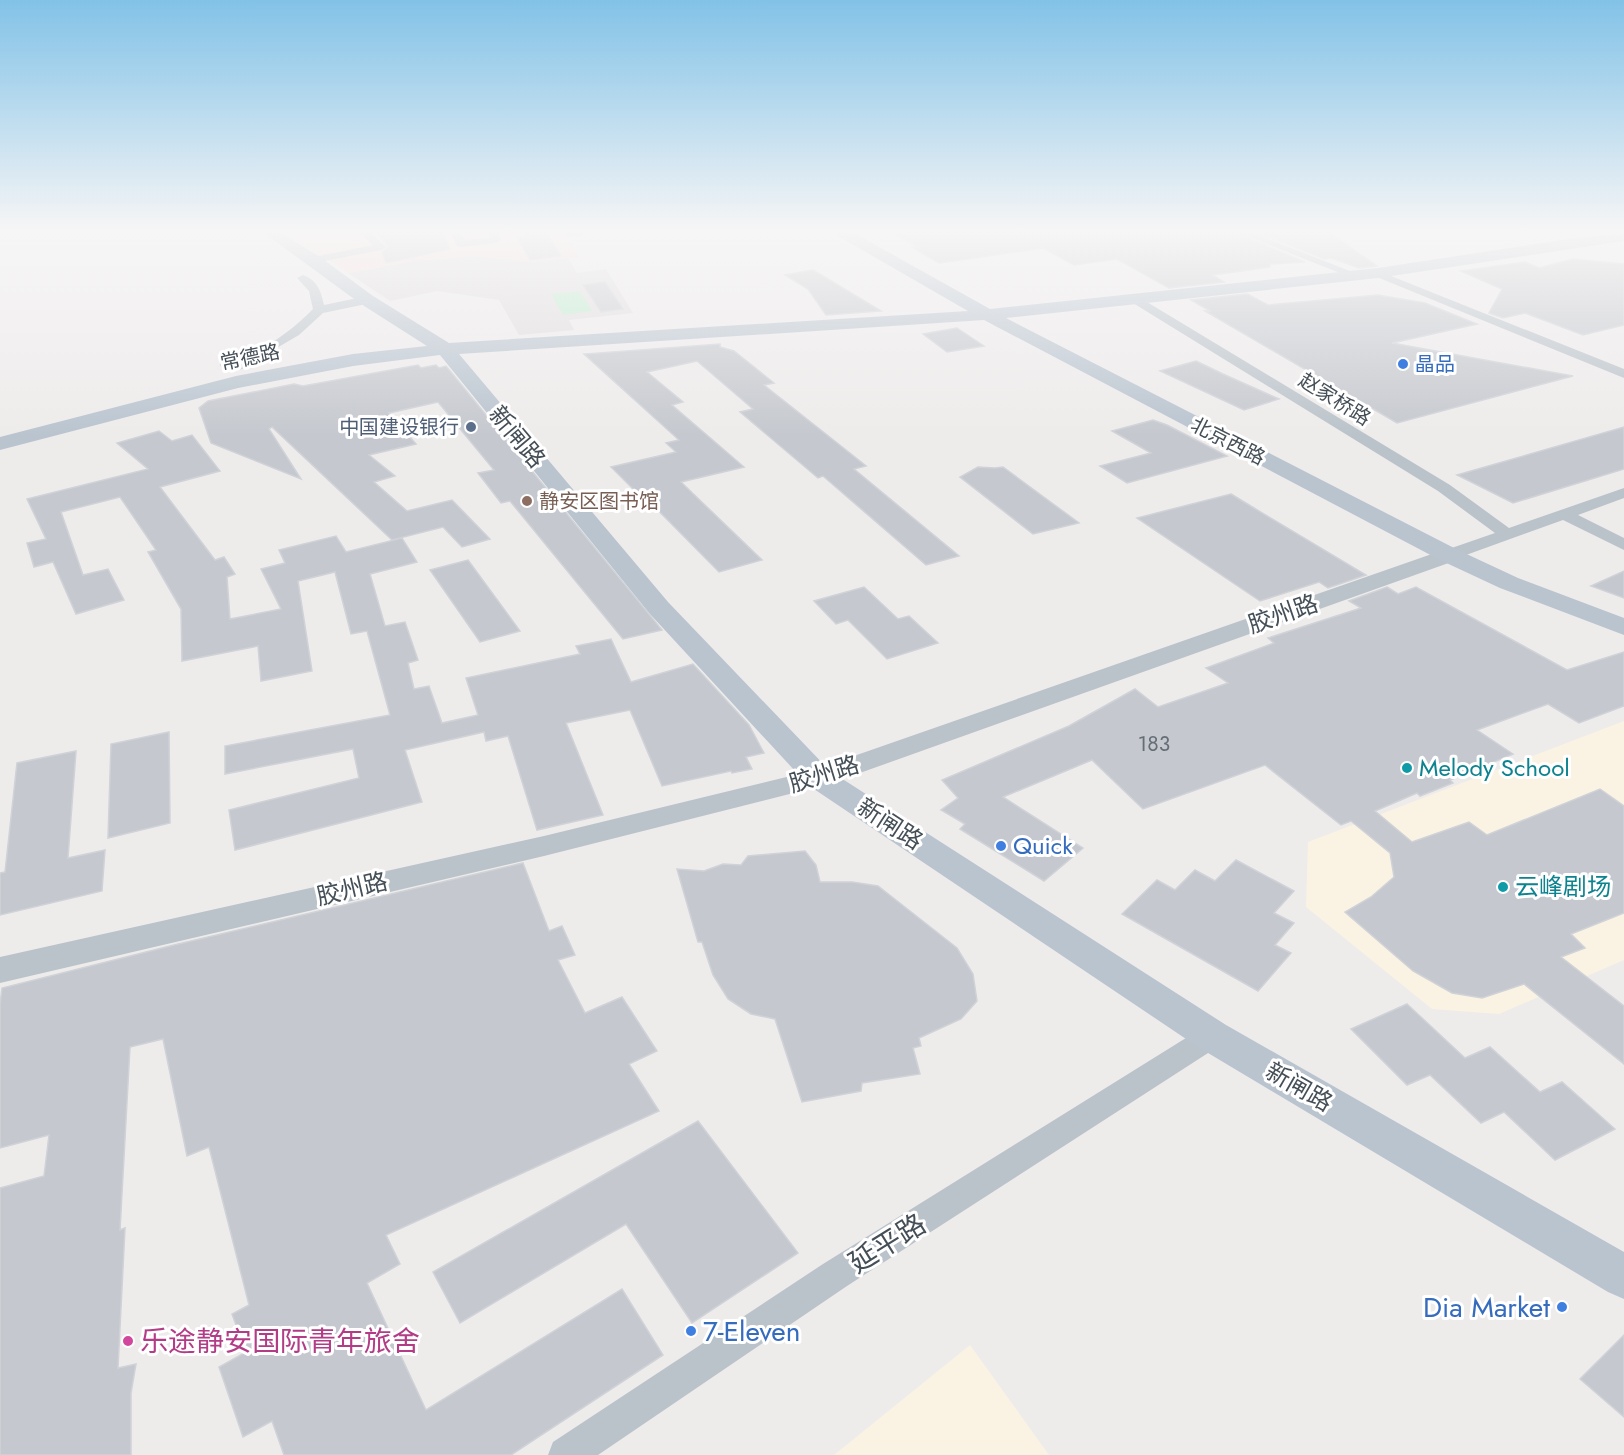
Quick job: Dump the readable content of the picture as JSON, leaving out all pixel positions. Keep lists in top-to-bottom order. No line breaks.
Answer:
{"streets":{"main road":["常德路","新闸路","北京西路"],"street":["赵家桥路","胶州路","延平路"]},"crossings":[["常德路","新闸路"],["常德路","北京西路"],["赵家桥路","胶州路"],["新闸路","胶州路"],["新闸路","延平路"],["北京西路","胶州路"]],"places":["晶品","中国建设银行","静安区图书馆","Melody School","Quick","云峰剧场","Dia Market","7-Eleven","乐途静安国际青年旅舍"],"house_numbers":["183"]}
